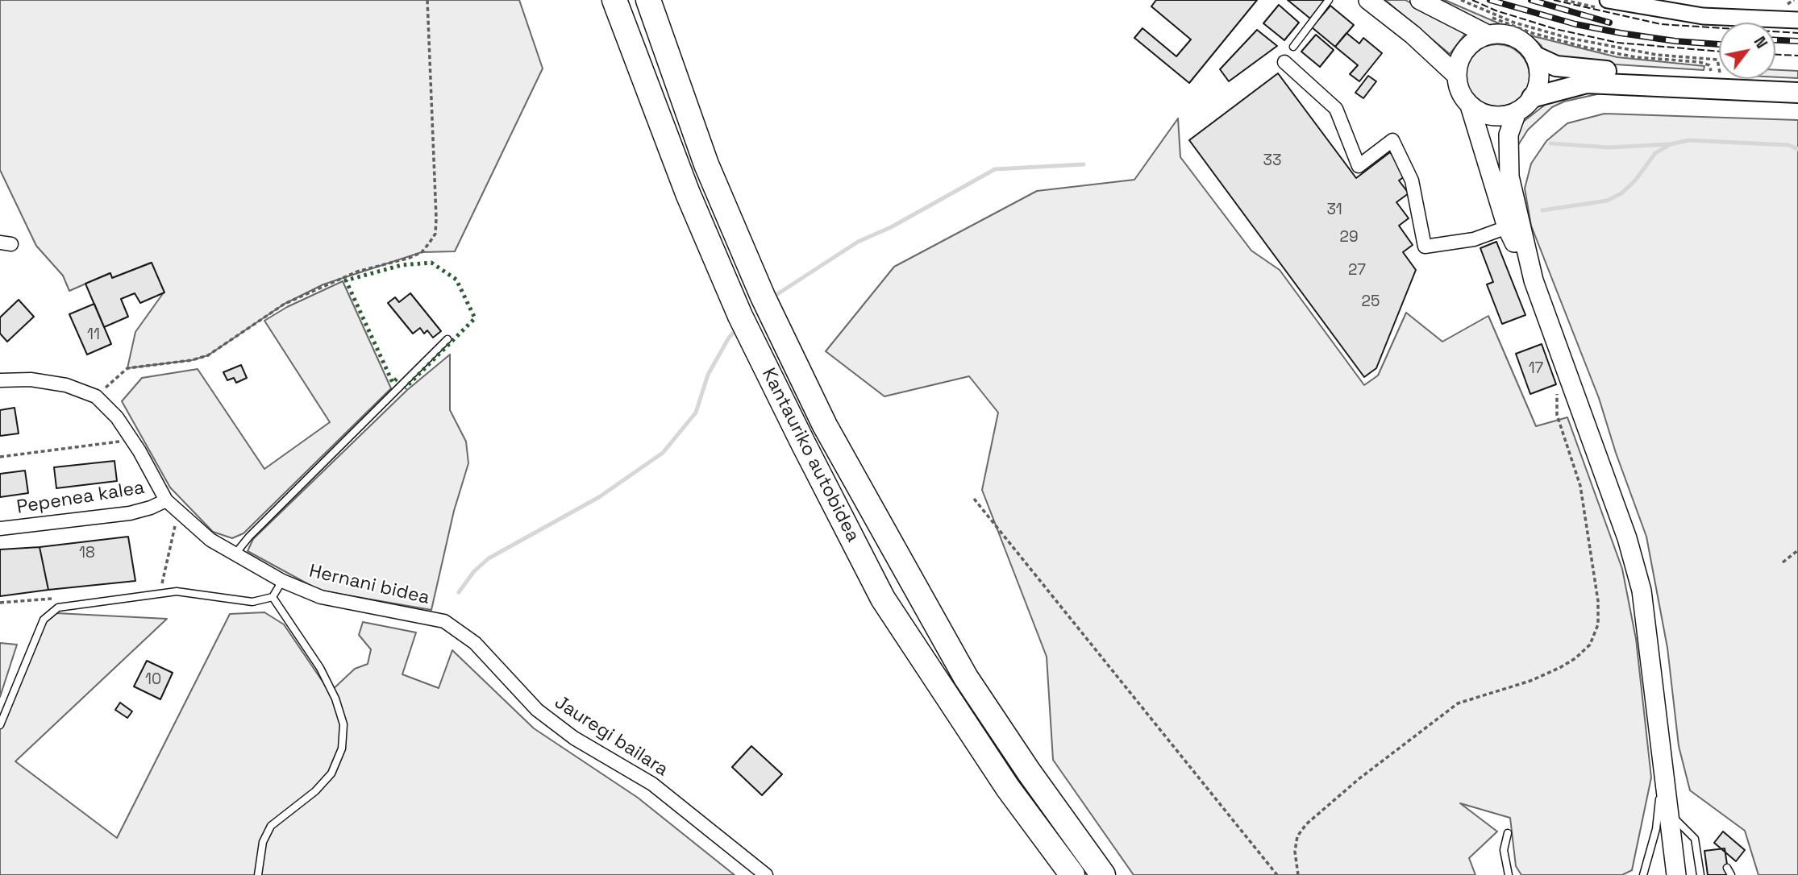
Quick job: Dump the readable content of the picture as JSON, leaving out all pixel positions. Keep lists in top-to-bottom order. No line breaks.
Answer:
{"streets":{"highway":["Kantauriko autobidea"],"street":["Pepenea kalea","Hernani bidea","Jauregi bailara"]},"crossings":[["Pepenea kalea","Hernani bidea"],["Hernani bidea","Jauregi bailara"]],"house_numbers":["33","31","29","27","25","11","17","18","10"],"north":"top right"}
